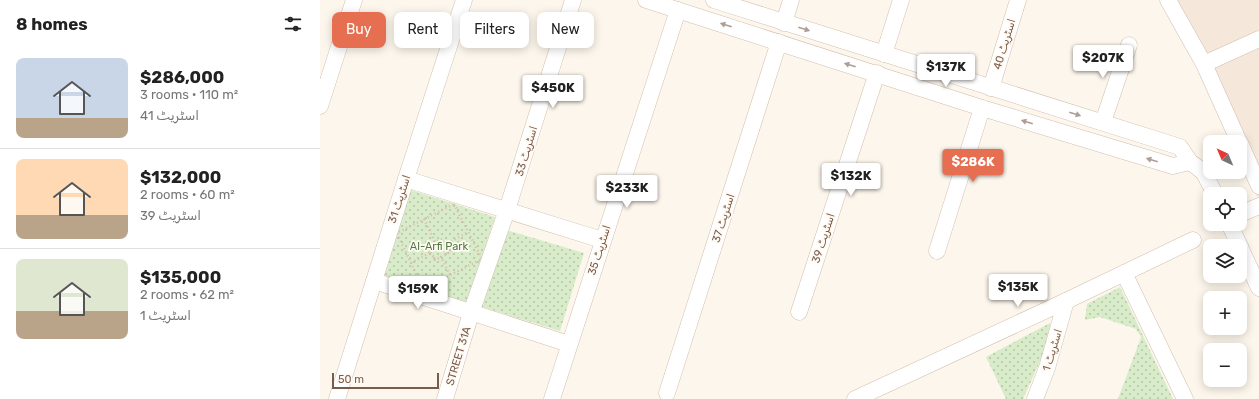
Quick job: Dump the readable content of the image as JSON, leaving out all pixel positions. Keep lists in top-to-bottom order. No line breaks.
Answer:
{"streets":{"street":["اسٹریٹ 40","اسٹریٹ 33","اسٹریٹ 31","اسٹریٹ 37","اسٹریٹ 39","اسٹریٹ 35","اسٹریٹ 1","STREET 31A"]},"crossings":[["اسٹریٹ 33","STREET 31A"]],"parks":["Al-Arfi Park"],"scale_bar":"50 m","north":"top left","page":{"heading":"8 homes","chip":["Buy","Rent","Filters","New"],"price":["$207K","$137K","$450K","$286K","$132K","$233K","$135K","$159K"],"list":[{"name":"$286,000","note":"3 rooms · 110 m² · اسٹریٹ 41"},{"name":"$132,000","note":"2 rooms · 60 m² · اسٹریٹ 39"},{"name":"$135,000","note":"2 rooms · 62 m² · اسٹریٹ 1"}],"map_buttons":["+","−"],"scale":"50 m"}}
